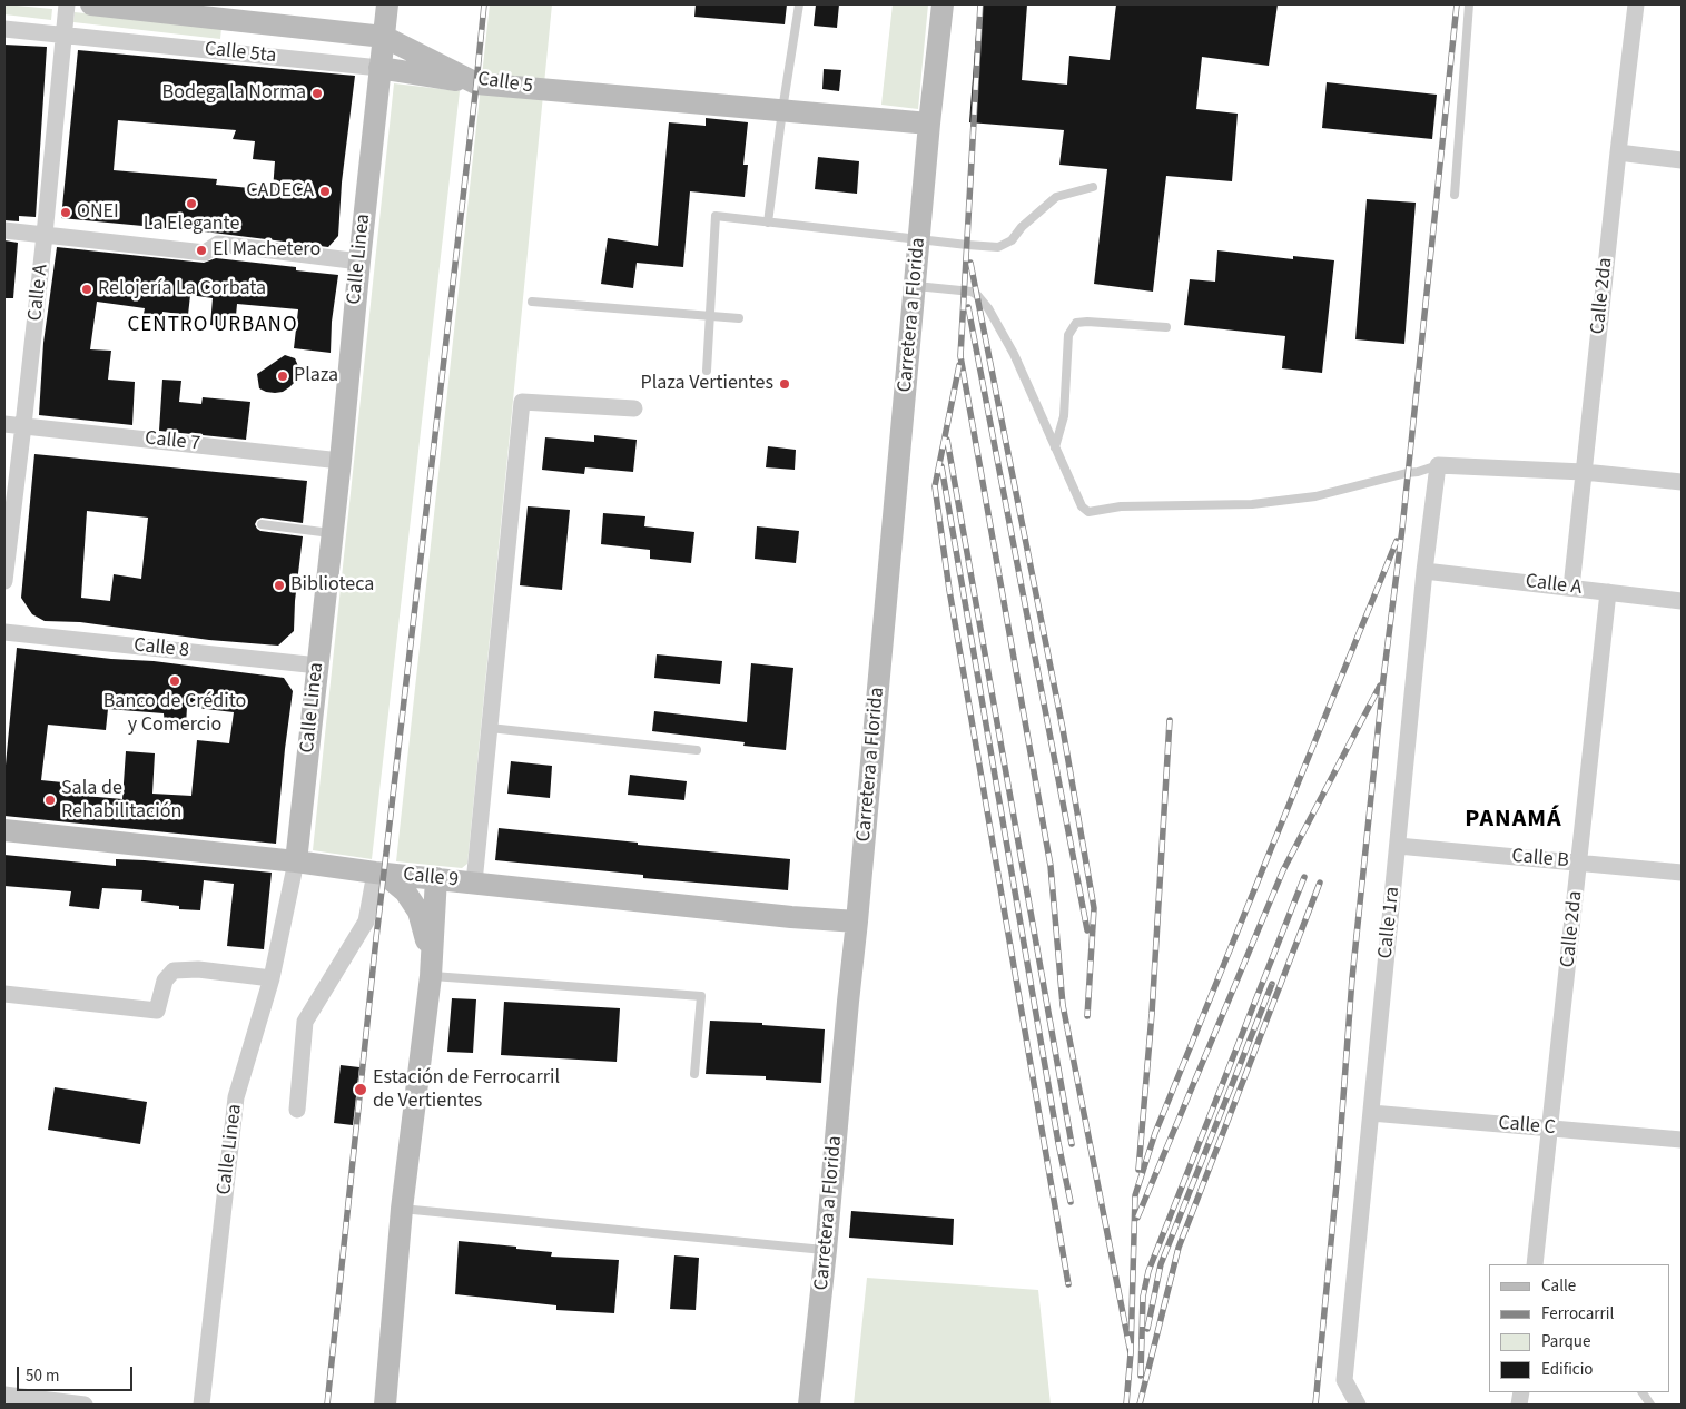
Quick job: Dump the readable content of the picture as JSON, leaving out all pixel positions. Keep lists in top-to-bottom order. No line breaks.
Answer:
{"streets":{"main road":["Calle 5ta","Calle 5","Calle Linea","Carretera a Florida","Calle 9"],"street":["Calle A","Calle 2da","Calle 7","Calle 8","Calle B","Calle 1ra","Calle C"]},"crossings":[["Calle 5ta","Calle 5"],["Calle 5ta","Calle Linea"],["Calle 5ta","Calle A"],["Calle 5","Calle Linea"],["Calle 5","Carretera a Florida"],["Calle Linea","Calle 7"],["Calle Linea","Calle 8"],["Calle Linea","Calle 9"],["Calle A","Calle 2da"],["Calle A","Calle 7"],["Calle A","Calle 1ra"],["Calle 2da","Calle B"],["Calle 2da","Calle C"],["Carretera a Florida","Calle 9"],["Calle B","Calle 1ra"],["Calle 1ra","Calle C"]],"districts":["CENTRO URBANO","PANAMÁ"],"places":["Bodega la Norma","CADECA","La Elegante","ONEI","El Machetero","Relojería La Corbata","Plaza","Plaza Vertientes","Biblioteca","Banco de Crédito y Comercio","Sala de Rehabilitación","Estación de Ferrocarril de Vertientes"],"legend":["Calle","Ferrocarril","Parque","Edificio"],"scale_bar":"50 m"}
